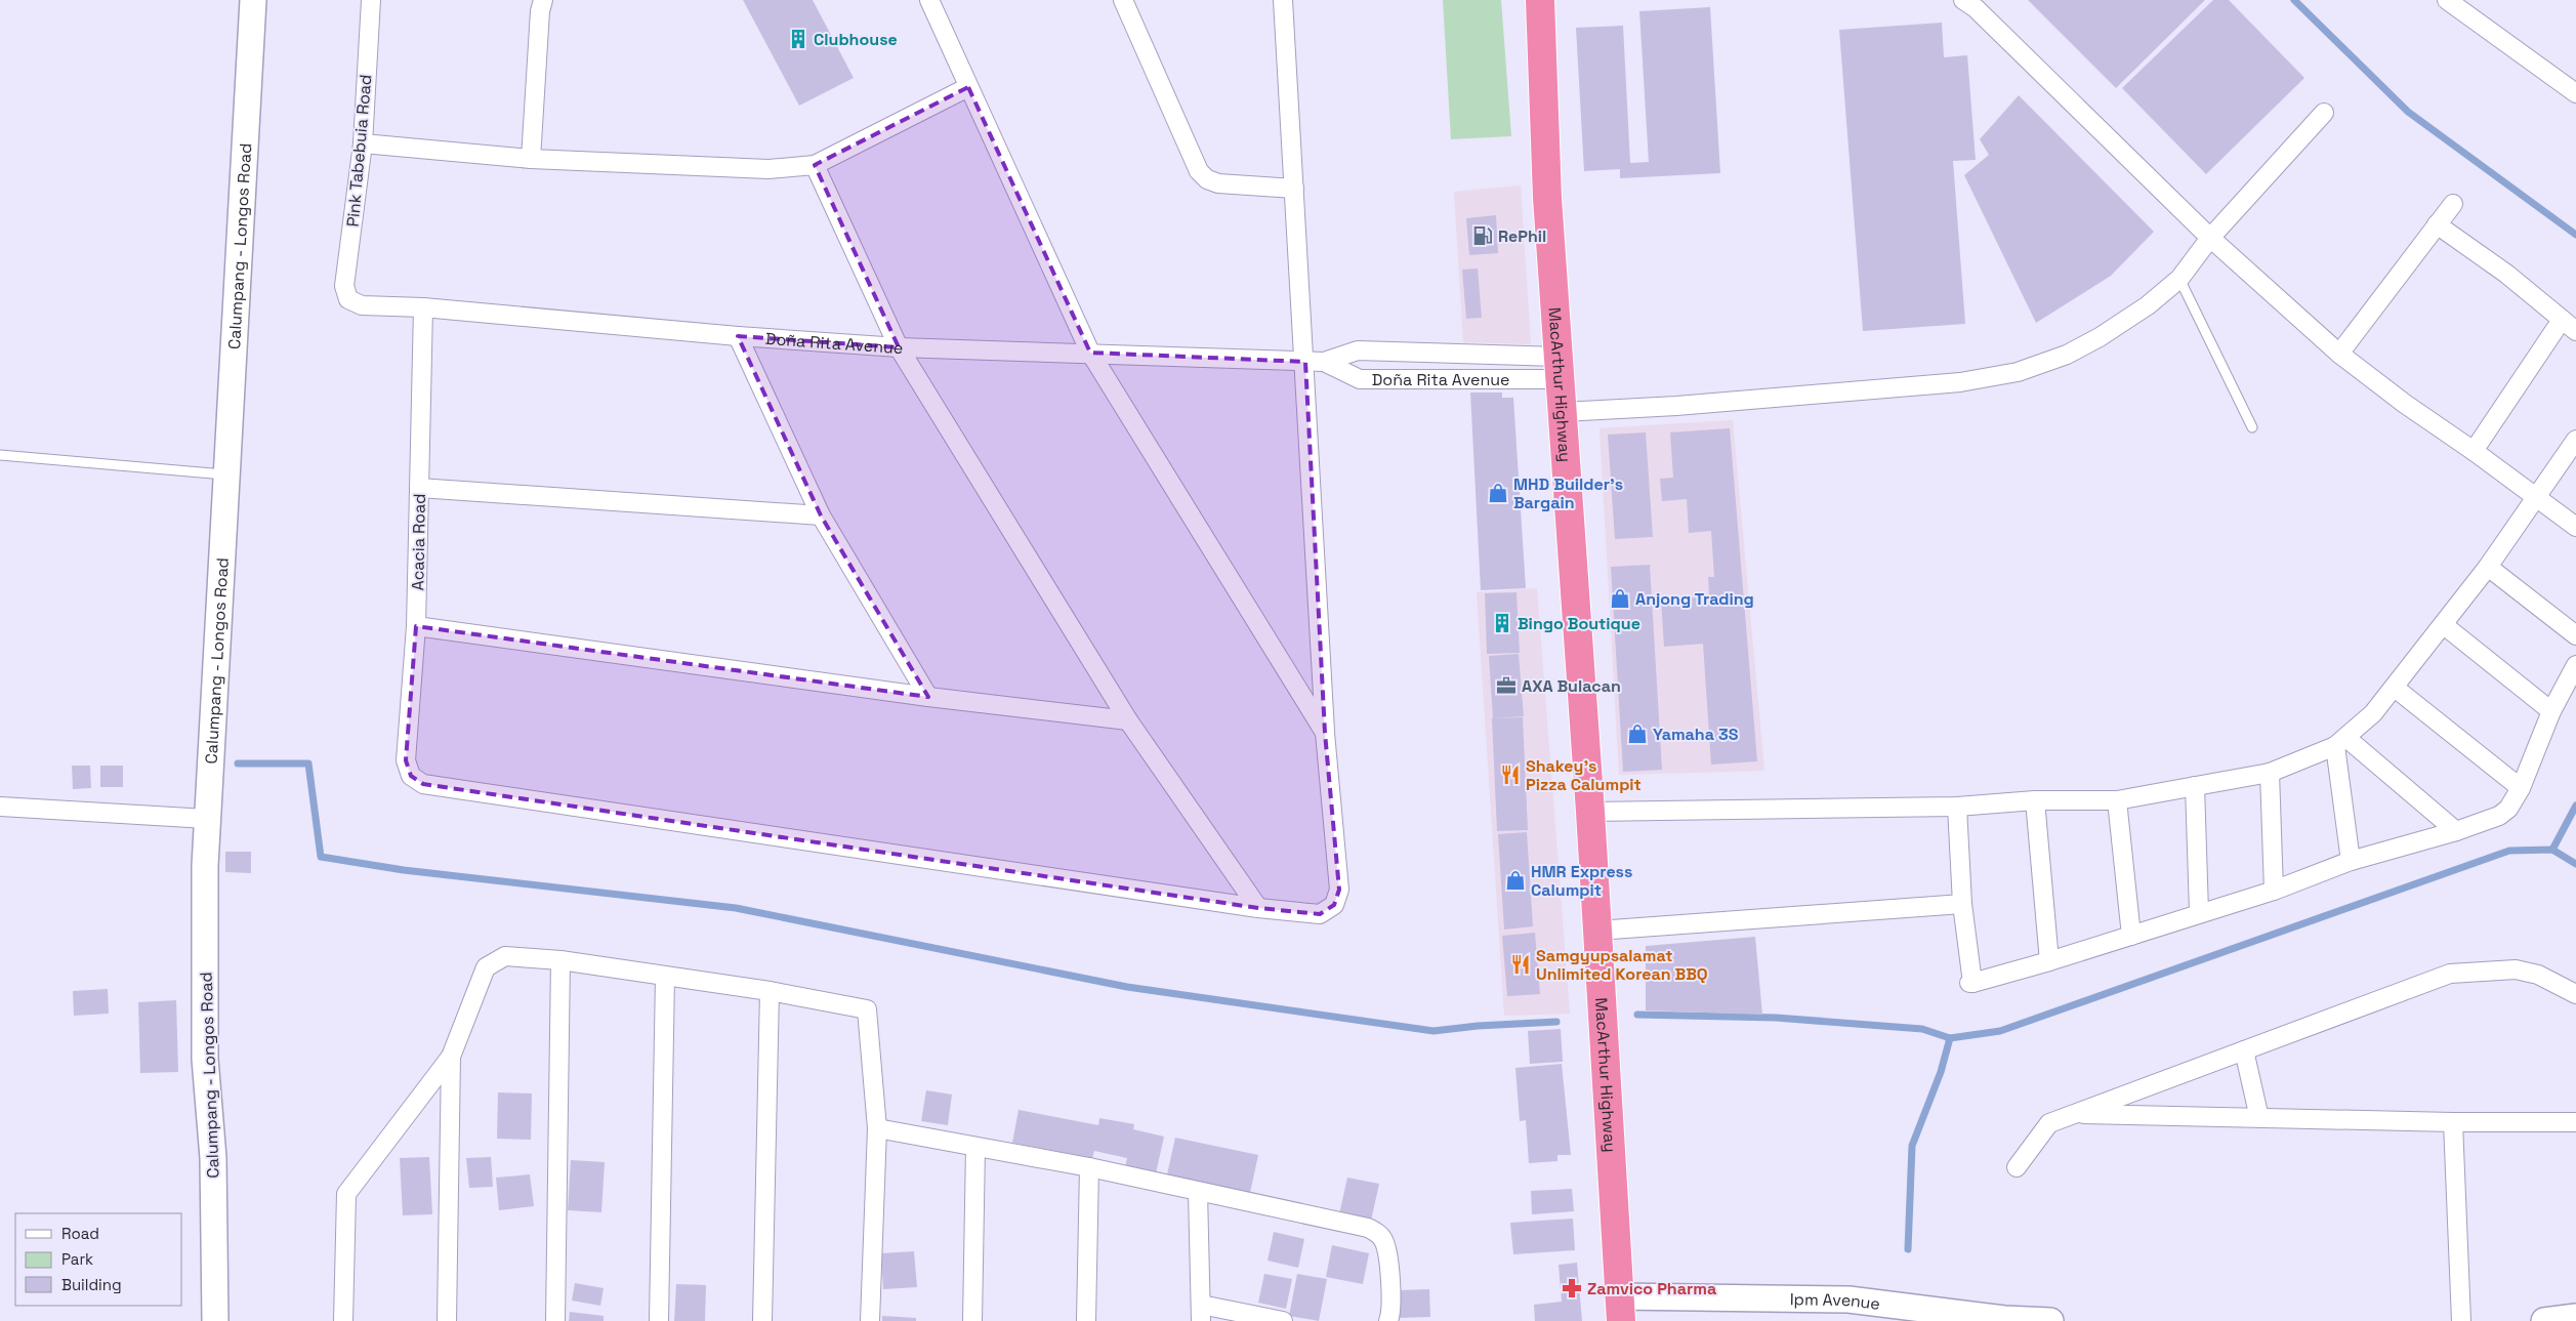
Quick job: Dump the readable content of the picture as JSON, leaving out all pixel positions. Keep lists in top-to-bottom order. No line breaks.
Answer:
{"streets":{"highway":["MacArthur Highway"],"street":["Pink Tabebuia Road","Calumpang - Longos Road","Doña Rita Avenue","Acacia Road","Ipm Avenue"]},"crossings":[["Pink Tabebuia Road","Doña Rita Avenue"],["Doña Rita Avenue","MacArthur Highway"],["Doña Rita Avenue","Acacia Road"],["MacArthur Highway","Ipm Avenue"]],"places":{"building":["Clubhouse","Bingo Boutique"],"fuel station":["RePhil"],"shop":["MHD Builder’s Bargain","Anjong Trading","Yamaha 3S","HMR Express Calumpit"],"office":["AXA Bulacan"],"restaurant":["Shakey’s Pizza Calumpit","Samgyupsalamat Unlimited Korean BBQ"],"pharmacy":["Zamvico Pharma"]},"legend":["Road","Park","Building"]}
